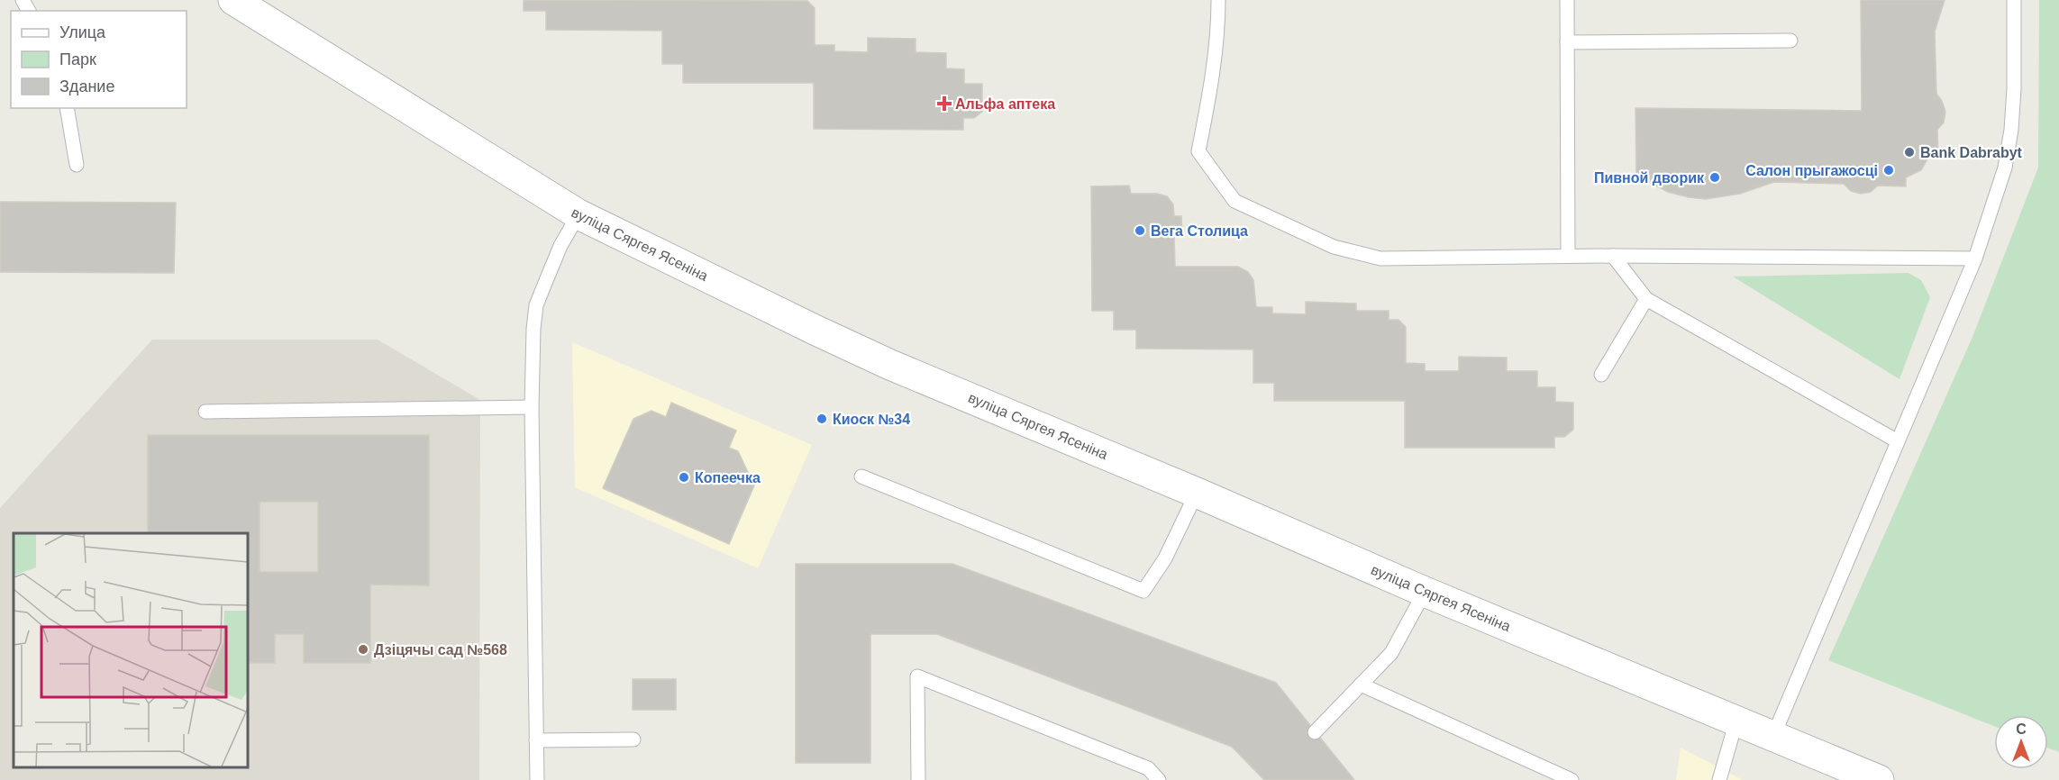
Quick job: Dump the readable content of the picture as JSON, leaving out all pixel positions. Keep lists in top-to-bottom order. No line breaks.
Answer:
{"streets":{"main road":["вуліца Сяргея Ясеніна"]},"places":{"health":["Альфа аптека"],"other":["Bank Dabrabyt","Салон прыгажосці","Пивной дворик","Вега Столица","Киоск №34","Копеечка","Дзіцячы сад №568"]},"legend":["Улица","Парк","Здание"],"north":"top"}
